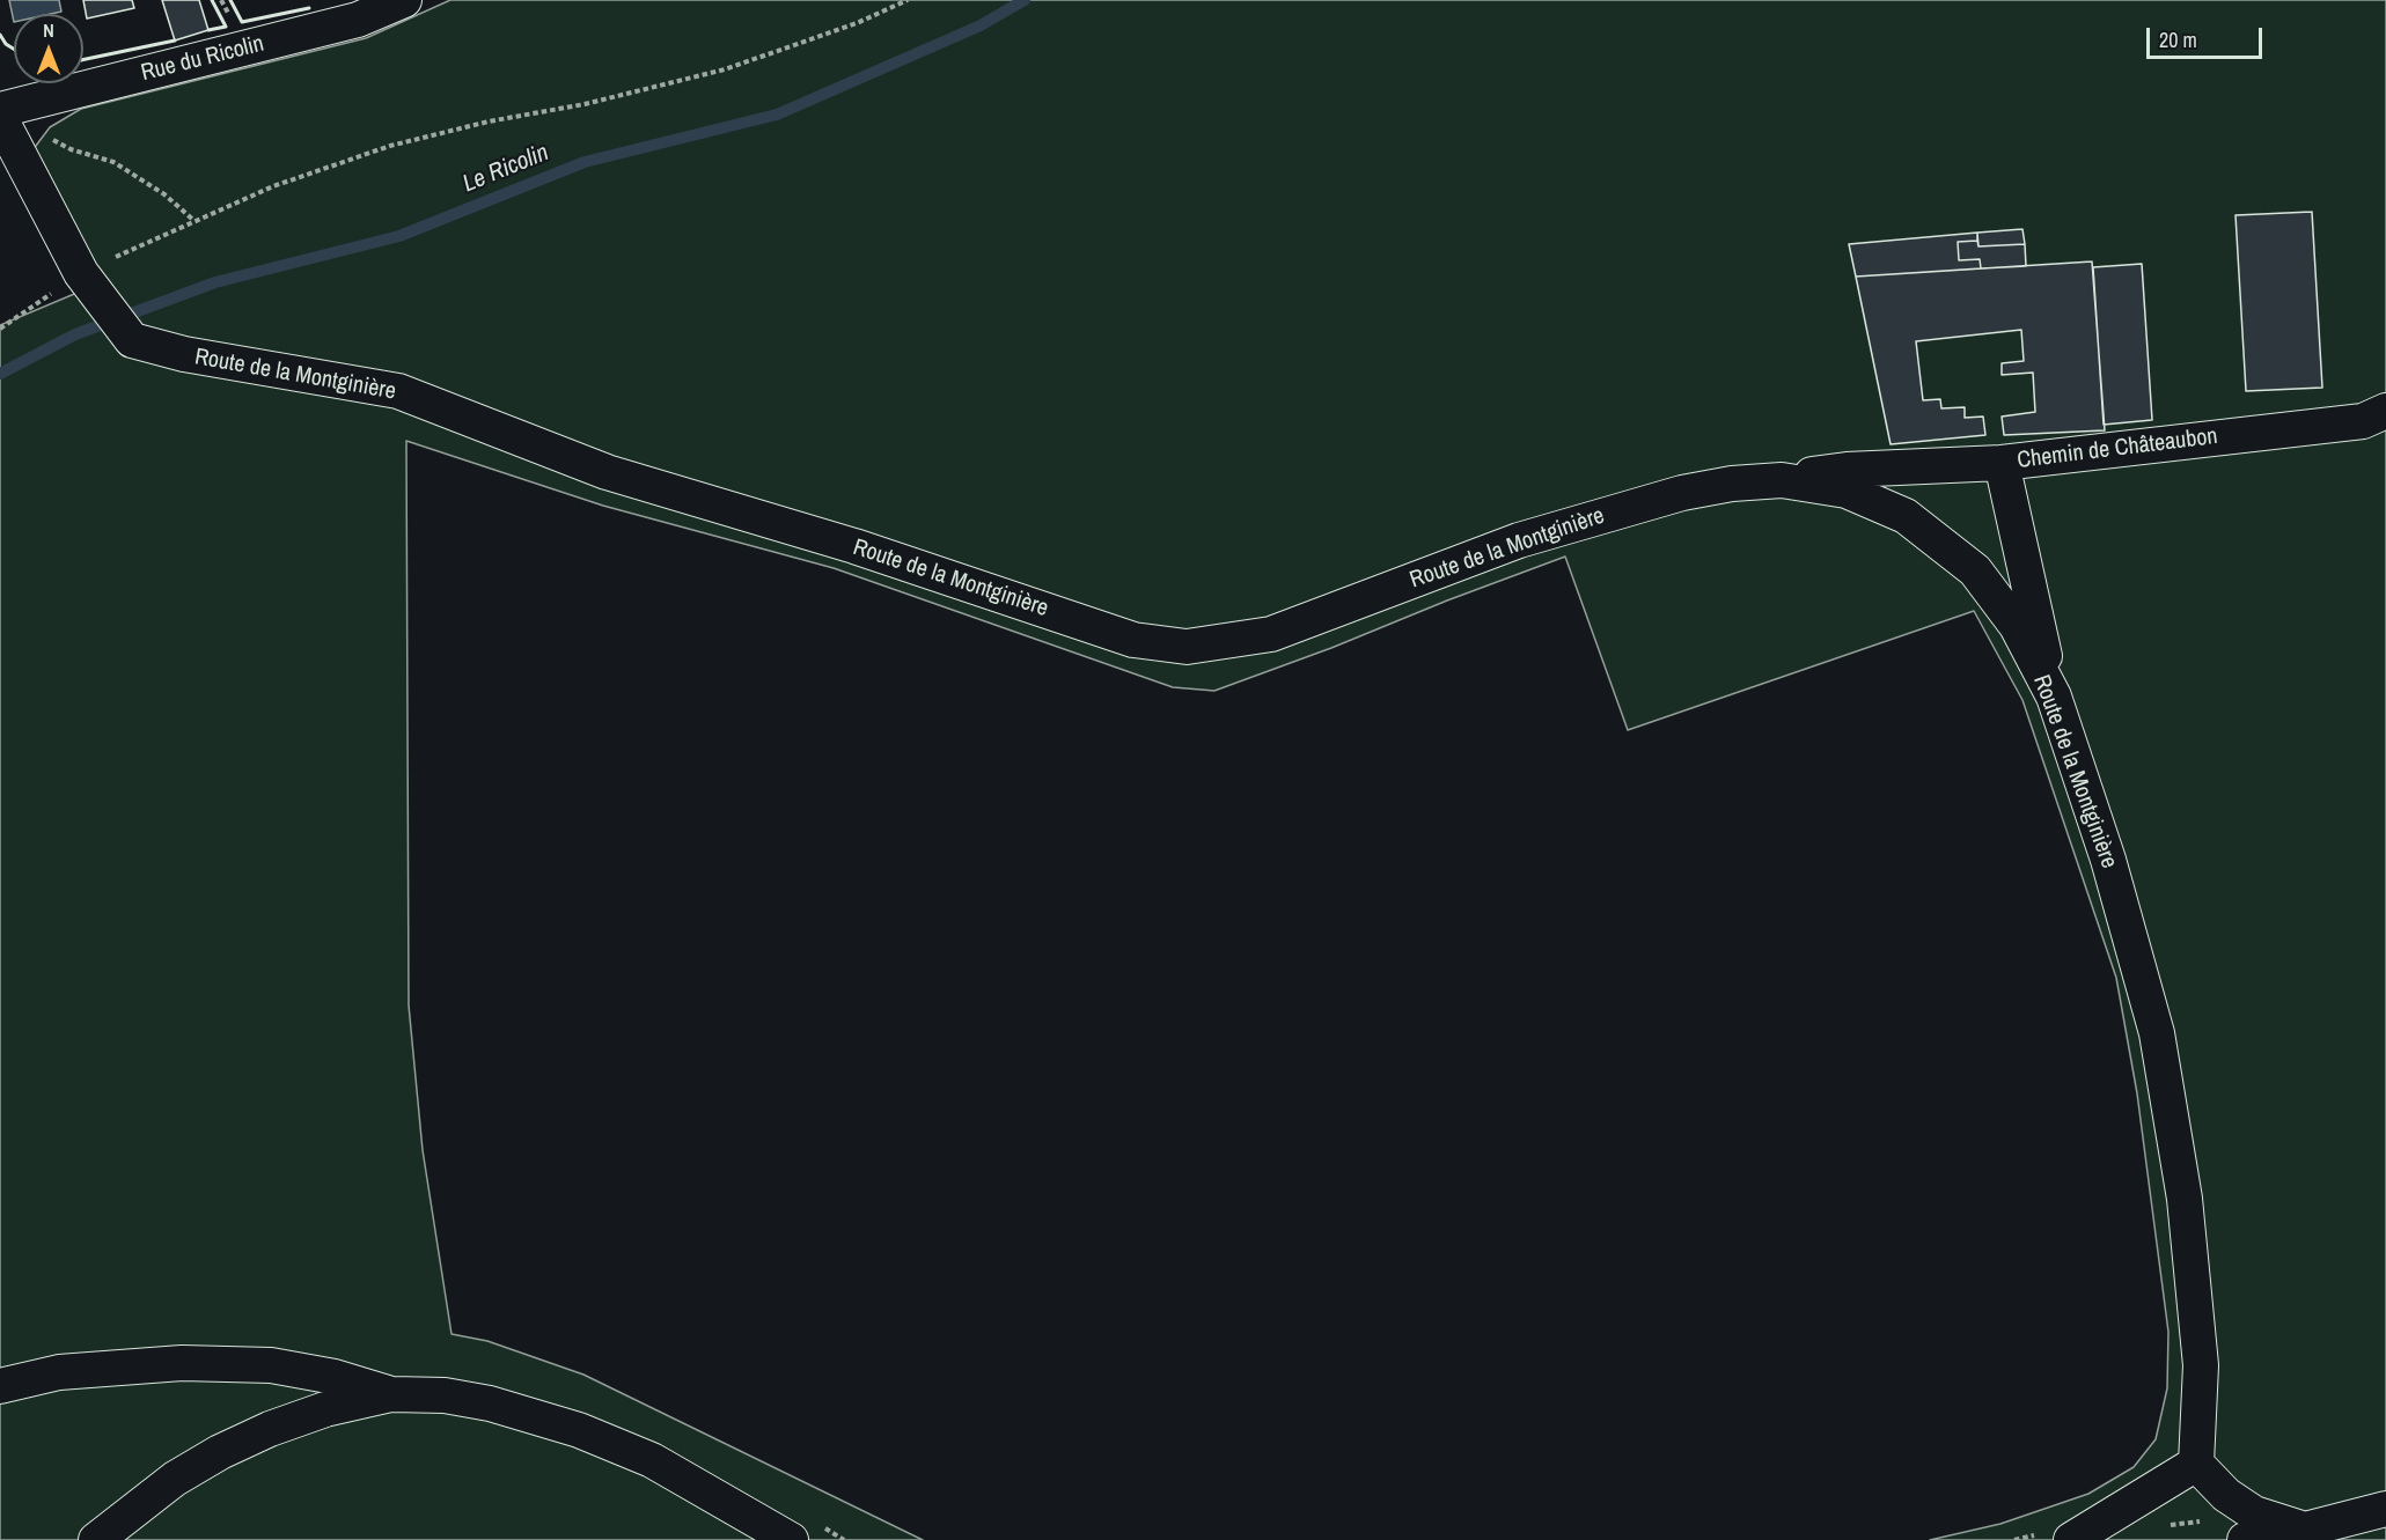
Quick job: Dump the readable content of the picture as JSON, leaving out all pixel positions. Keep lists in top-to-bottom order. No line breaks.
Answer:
{"streets":{"street":["Rue du Ricolin","Route de la Montginière","Chemin de Châteaubon"]},"crossings":[["Route de la Montginière","Chemin de Châteaubon"]],"water":["Le Ricolin"],"scale_bar":"20 m","north":"top"}
